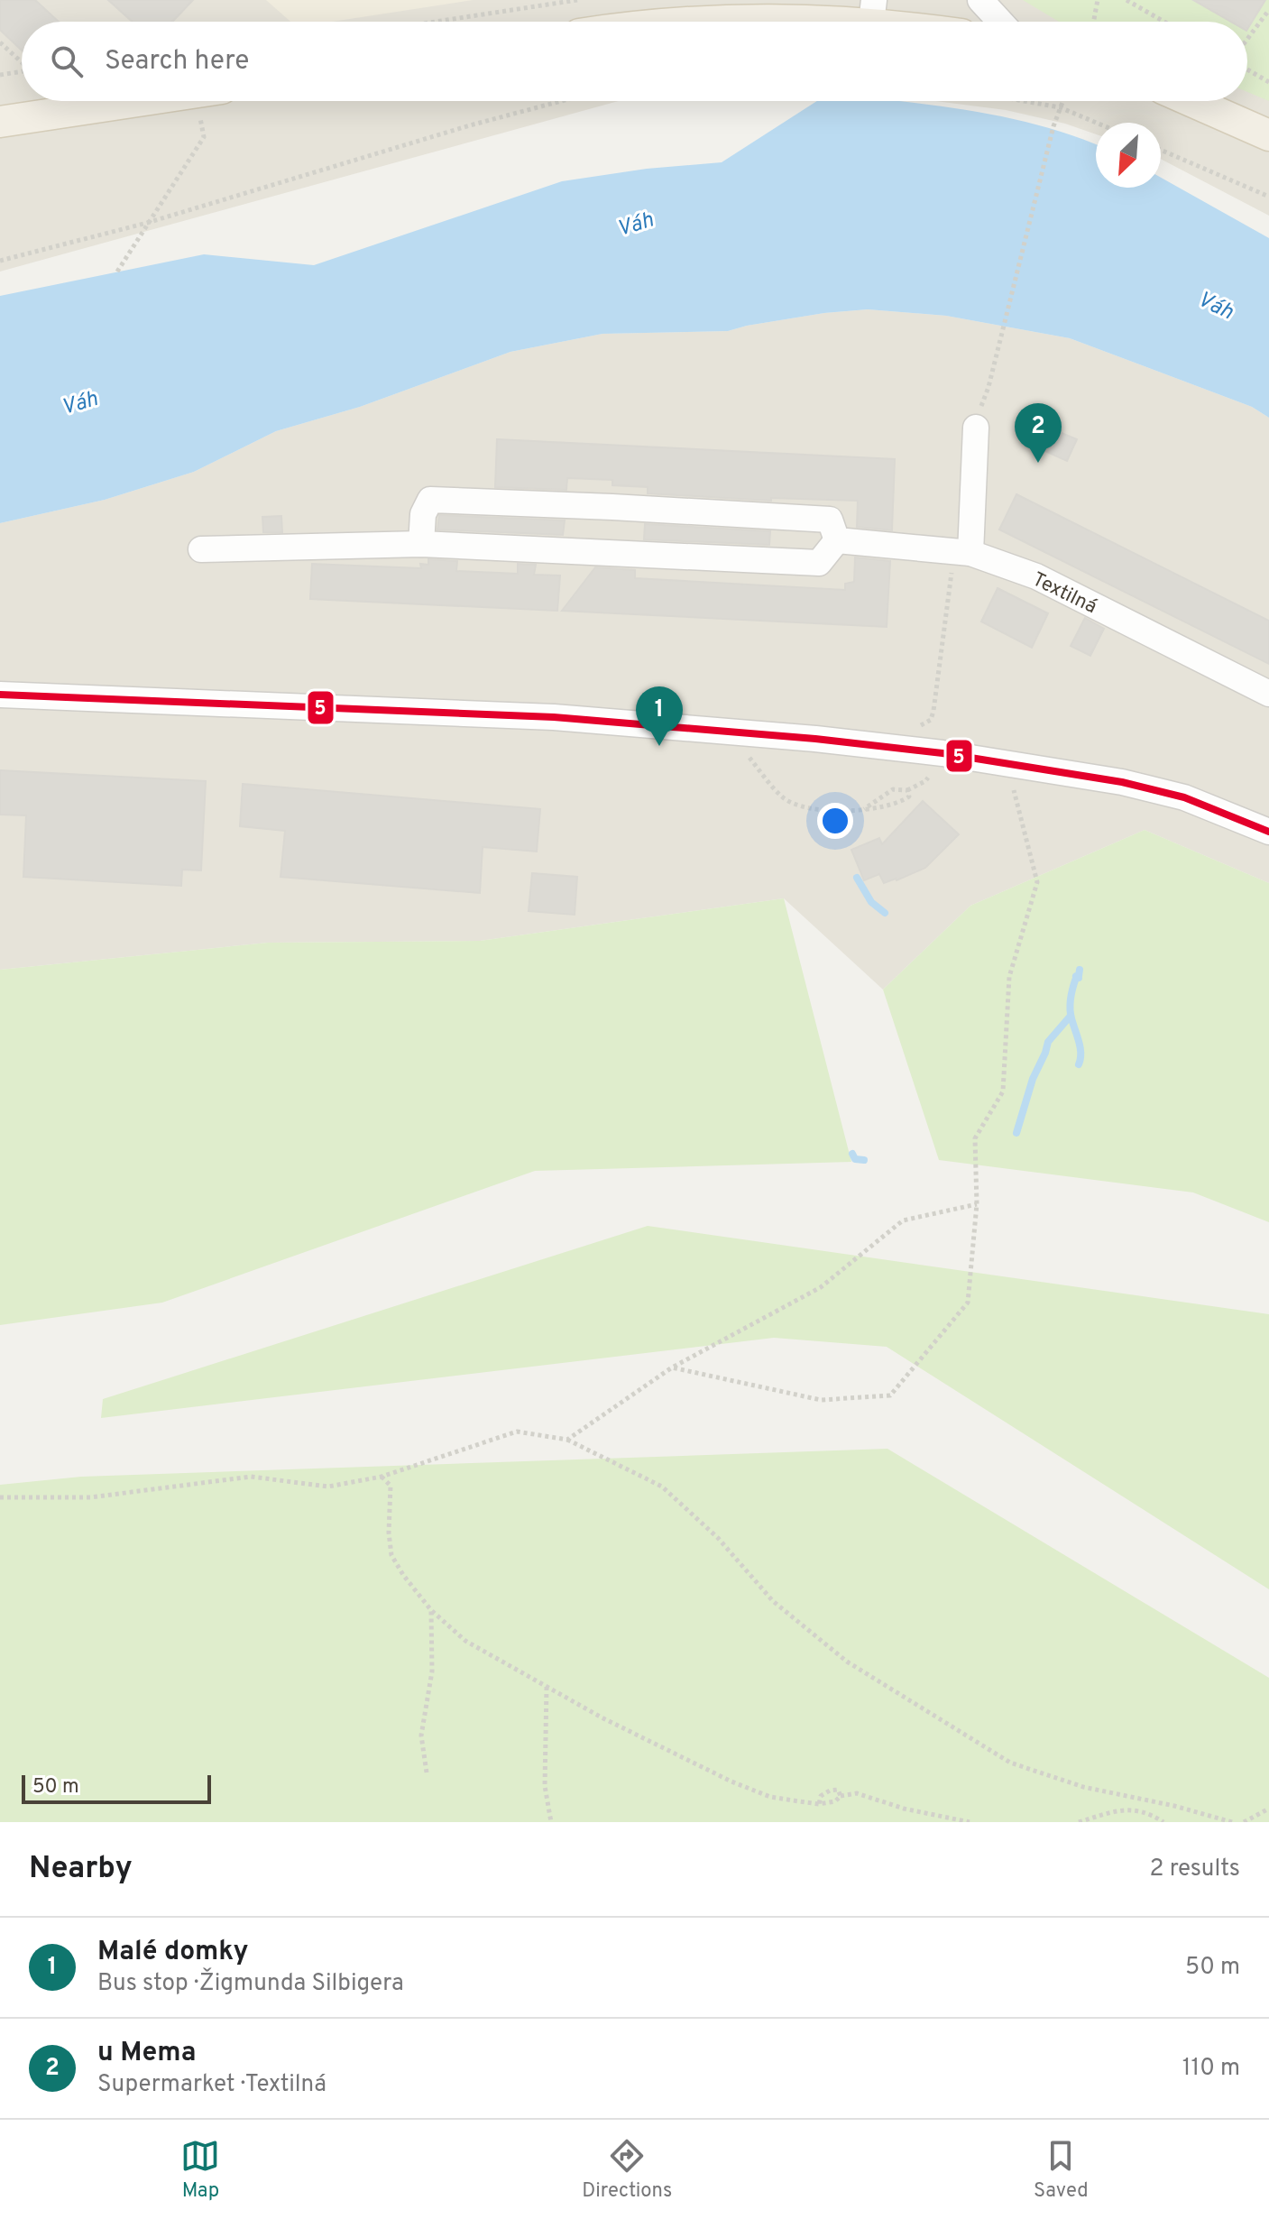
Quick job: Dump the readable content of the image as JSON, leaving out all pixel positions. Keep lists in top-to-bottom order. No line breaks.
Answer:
{"streets":{"street":["Textilná"]},"water":["Váh"],"lines":["transit line 5"],"scale_bar":"50 m","north":"bottom left","page":{"search":"Search here","pins":["2","1"],"scale":"50 m","heading":["Nearby","2 results"],"list":[{"mark":"1","name":"Malé domky","note":"Bus stop · Žigmunda Silbigera","value":"50 m"},{"mark":"2","name":"u Mema","note":"Supermarket · Textilná","value":"110 m"}],"nav":["Map","Directions","Saved"]}}
